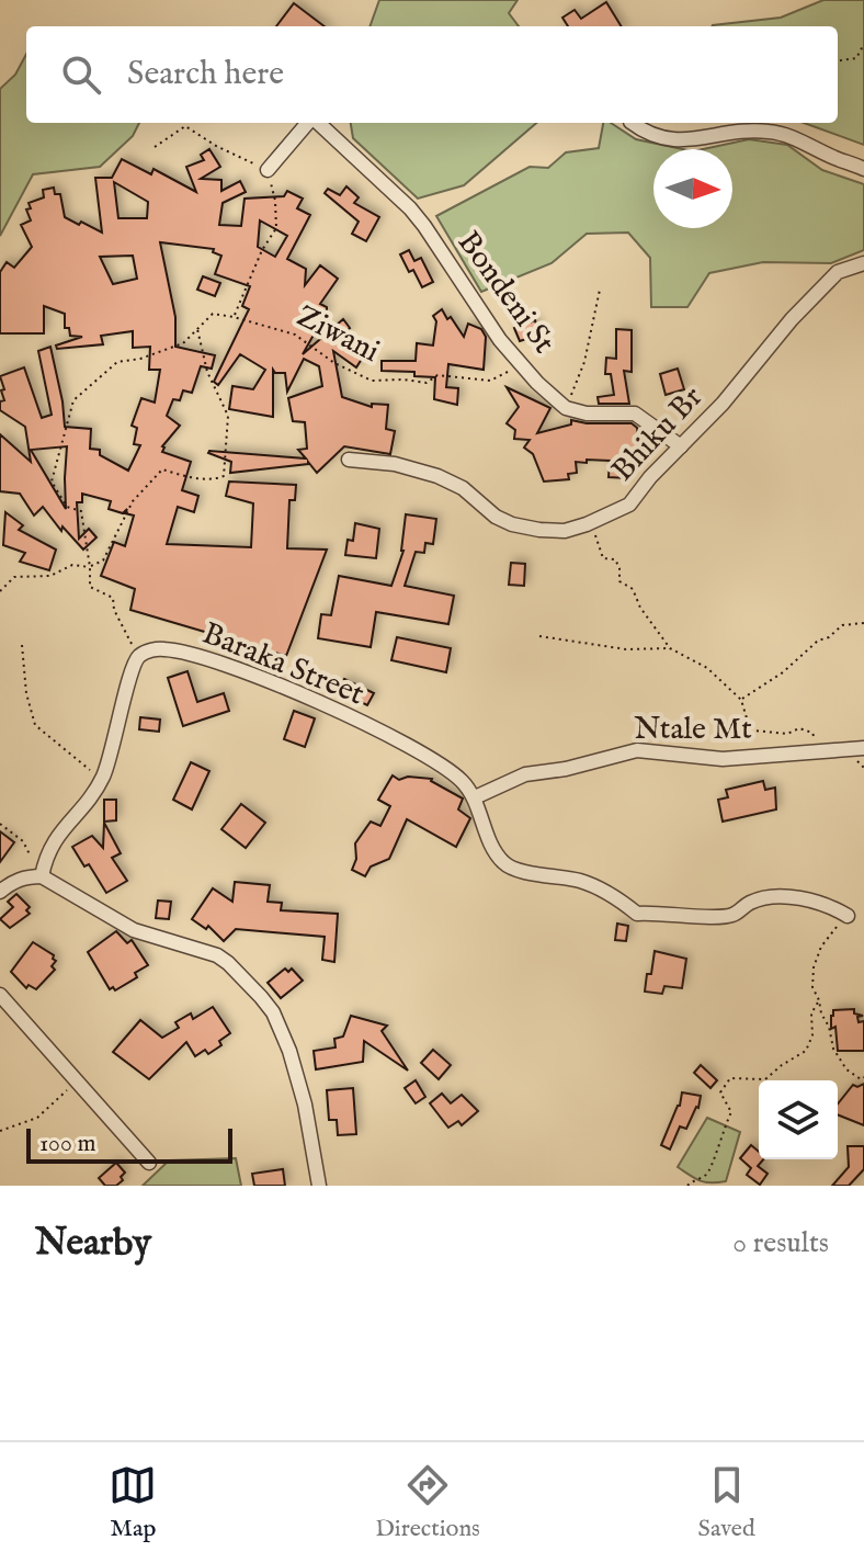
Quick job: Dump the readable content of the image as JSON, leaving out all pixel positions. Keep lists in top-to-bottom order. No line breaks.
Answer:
{"streets":{"street":["Bondeni St","Bhiku Br","Baraka Street","Ntale Mt"],"path":["Ziwani"]},"crossings":[["Bondeni St","Ziwani"],["Baraka Street","Ntale Mt"]],"scale_bar":"100 m","north":"right","page":{"search":"Search here","scale":"100 m","heading":["Nearby","0 results"],"nav":["Map","Directions","Saved"]}}
